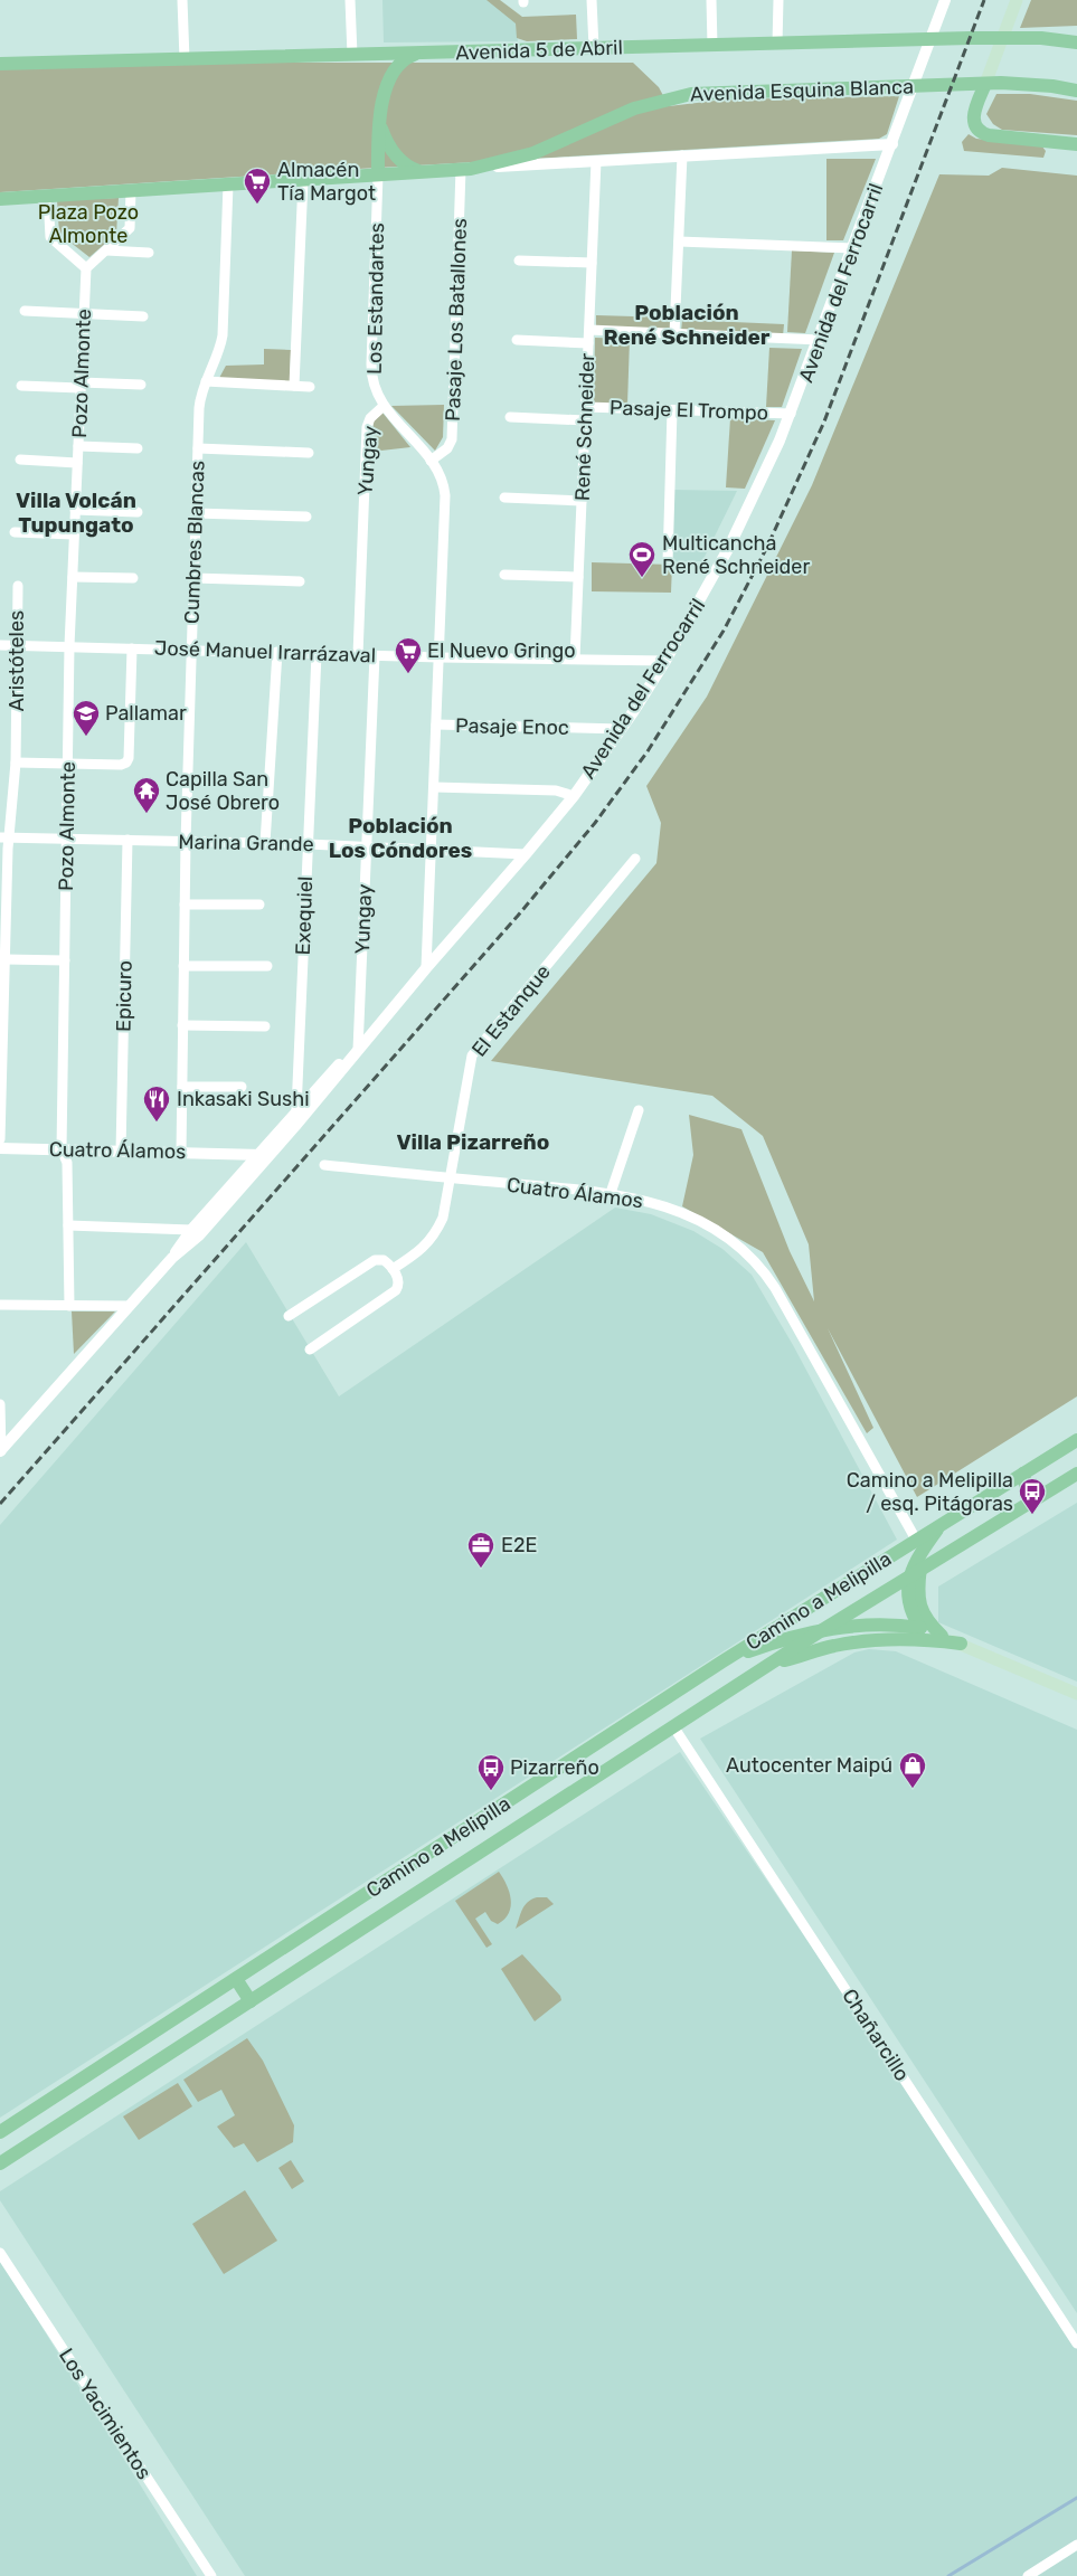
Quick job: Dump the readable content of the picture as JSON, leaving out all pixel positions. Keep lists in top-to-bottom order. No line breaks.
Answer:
{"streets":{"main road":["Avenida 5 de Abril","Avenida Esquina Blanca","Camino a Melipilla"],"street":["Avenida del Ferrocarril","Los Estandartes","Pasaje Los Batallones","Pozo Almonte","Pasaje El Trompo","René Schneider","Yungay","Cumbres Blancas","José Manuel Irarrázaval","Aristóteles","Pasaje Enoc","Marina Grande","Exequiel","Epicuro","El Estanque","Cuatro Álamos","Chañarcillo","Los Yacimientos"]},"crossings":[["Avenida 5 de Abril","Avenida del Ferrocarril"],["Avenida Esquina Blanca","Avenida del Ferrocarril"],["Avenida Esquina Blanca","Los Estandartes"],["Avenida Esquina Blanca","Pasaje Los Batallones"],["Avenida Esquina Blanca","René Schneider"],["Avenida Esquina Blanca","Cumbres Blancas"],["Avenida del Ferrocarril","Los Estandartes"],["Avenida del Ferrocarril","Pasaje El Trompo"],["Avenida del Ferrocarril","Yungay"],["Avenida del Ferrocarril","José Manuel Irarrázaval"],["Avenida del Ferrocarril","Pasaje Enoc"],["Avenida del Ferrocarril","Marina Grande"],["Avenida del Ferrocarril","Exequiel"],["Avenida del Ferrocarril","Cuatro Álamos"],["Los Estandartes","Pasaje Los Batallones"],["Los Estandartes","Yungay"],["Los Estandartes","José Manuel Irarrázaval"],["Los Estandartes","Pasaje Enoc"],["Los Estandartes","Marina Grande"],["Pozo Almonte","José Manuel Irarrázaval"],["Pozo Almonte","Marina Grande"],["Pozo Almonte","Cuatro Álamos"],["Pasaje El Trompo","René Schneider"],["René Schneider","José Manuel Irarrázaval"],["Yungay","José Manuel Irarrázaval"],["Yungay","Marina Grande"],["Cumbres Blancas","José Manuel Irarrázaval"],["Cumbres Blancas","Marina Grande"],["Cumbres Blancas","Cuatro Álamos"],["José Manuel Irarrázaval","Aristóteles"],["José Manuel Irarrázaval","Exequiel"],["Aristóteles","Marina Grande"],["Marina Grande","Exequiel"],["Marina Grande","Epicuro"],["Epicuro","Cuatro Álamos"],["El Estanque","Cuatro Álamos"],["Cuatro Álamos","Camino a Melipilla"],["Camino a Melipilla","Chañarcillo"]],"districts":["Población René Schneider","Villa Volcán Tupungato","Población Los Cóndores","Villa Pizarreño"],"parks":["Plaza Pozo Almonte"],"places":{"supermarket":["Almacén Tía Margot","El Nuevo Gringo"],"sports":["Multicancha René Schneider"],"school or university":["Pallamar"],"temple":["Capilla San José Obrero"],"restaurant":["Inkasaki Sushi"],"bus stop":["Camino a Melipilla / esq. Pitágoras","Pizarreño"],"office":["E2E"],"shop":["Autocenter Maipú"]}}
